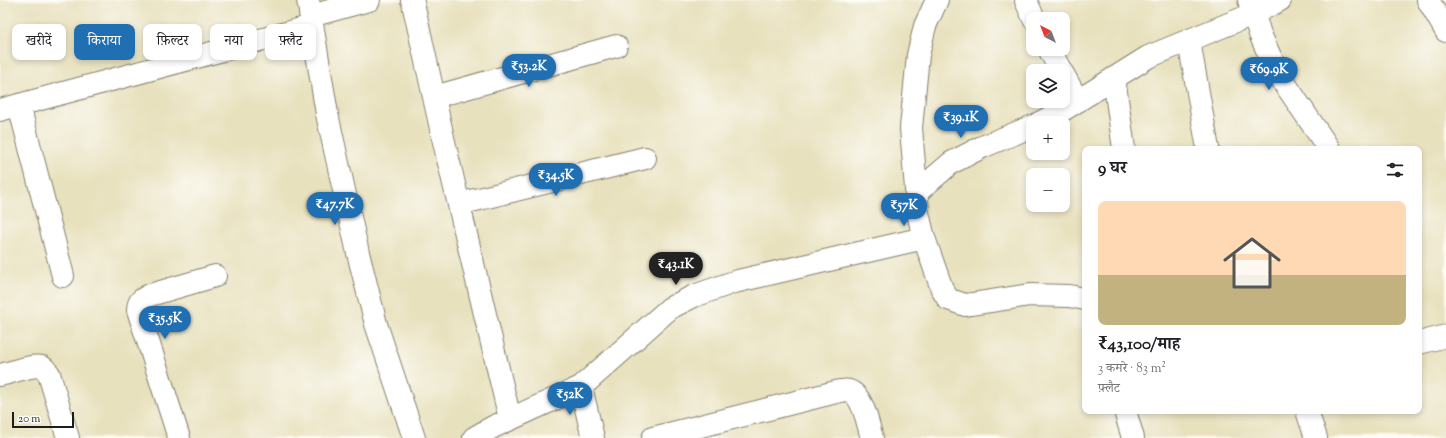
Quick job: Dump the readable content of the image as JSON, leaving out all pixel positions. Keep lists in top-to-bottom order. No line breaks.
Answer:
{"scale_bar":"20 m","north":"top left","page":{"map_buttons":["+","−"],"chip":["खरीदें","किराया","फ़िल्टर","नया","फ़्लैट"],"price":["₹53.2K","₹69.9K","₹39.1K","₹34.5K","₹47.7K","₹57K","₹43.1K","₹35.5K","₹52K"],"heading":"9 घर","list":[{"name":"₹43,100/माह","note":"3 कमरे · 83 m² · फ़्लैट"}],"scale":"20 m"}}
